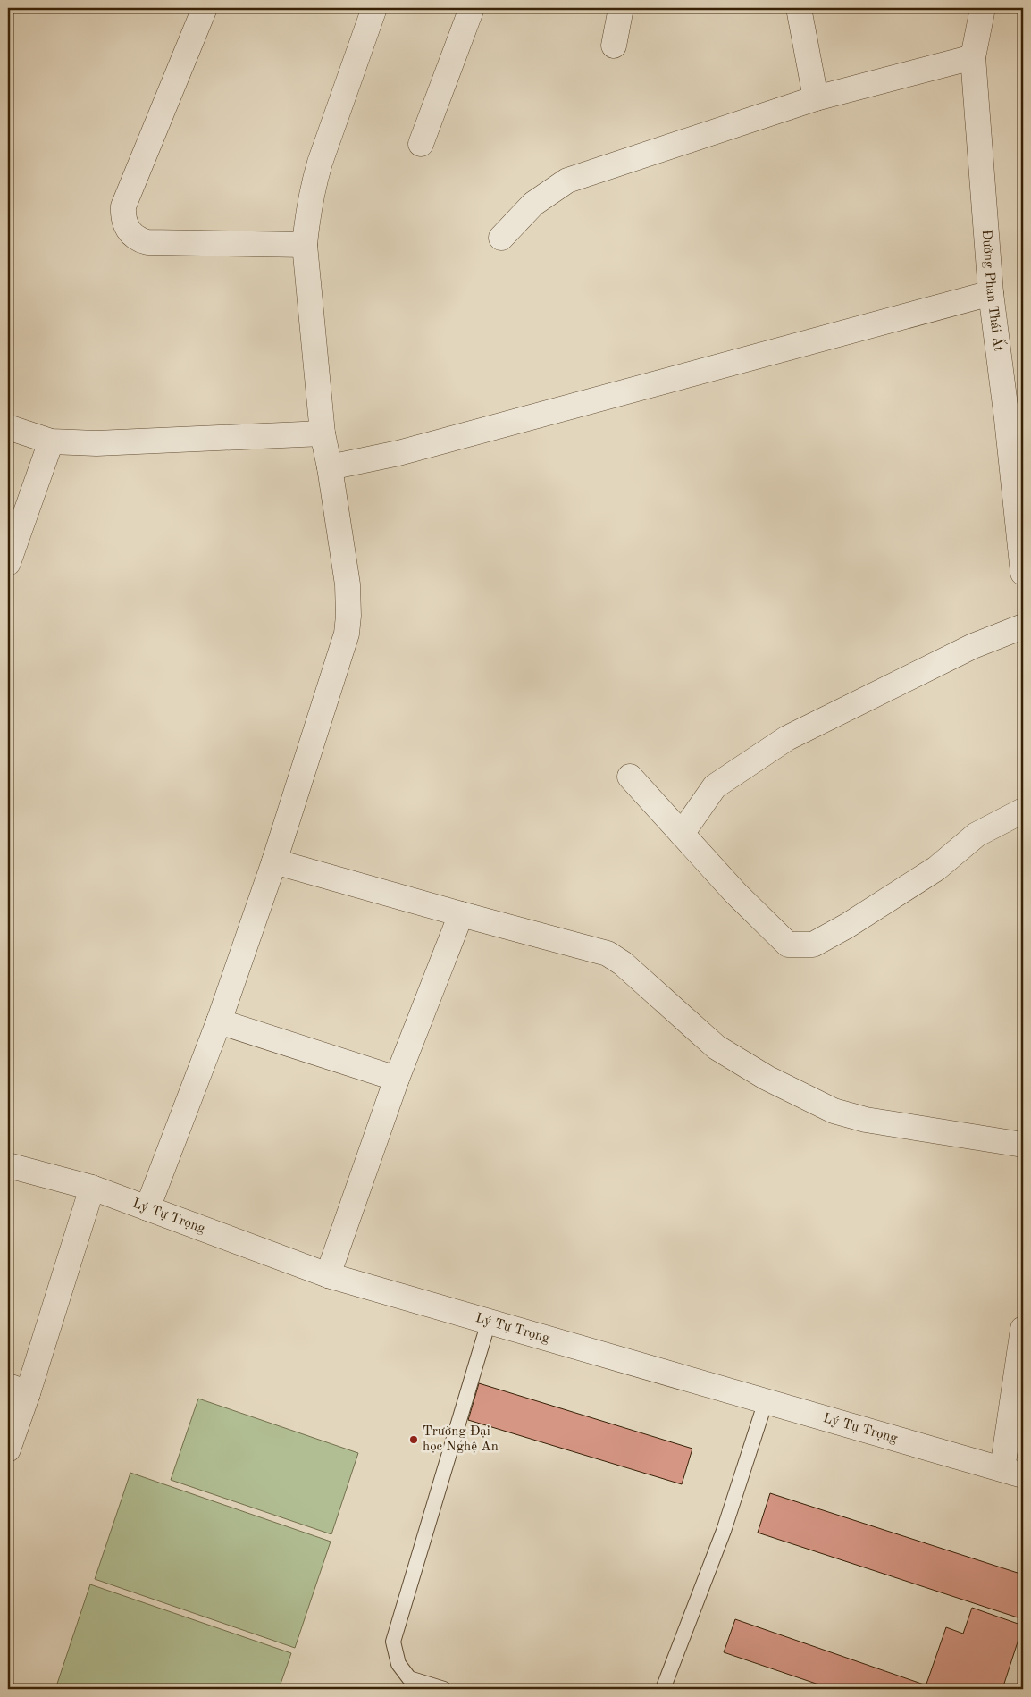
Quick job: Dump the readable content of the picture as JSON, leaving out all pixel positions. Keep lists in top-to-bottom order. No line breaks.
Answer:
{"streets":{"street":["Đường Phan Thái Ất","Lý Tự Trọng"]},"places":["Trường Đại học Nghệ An"]}
